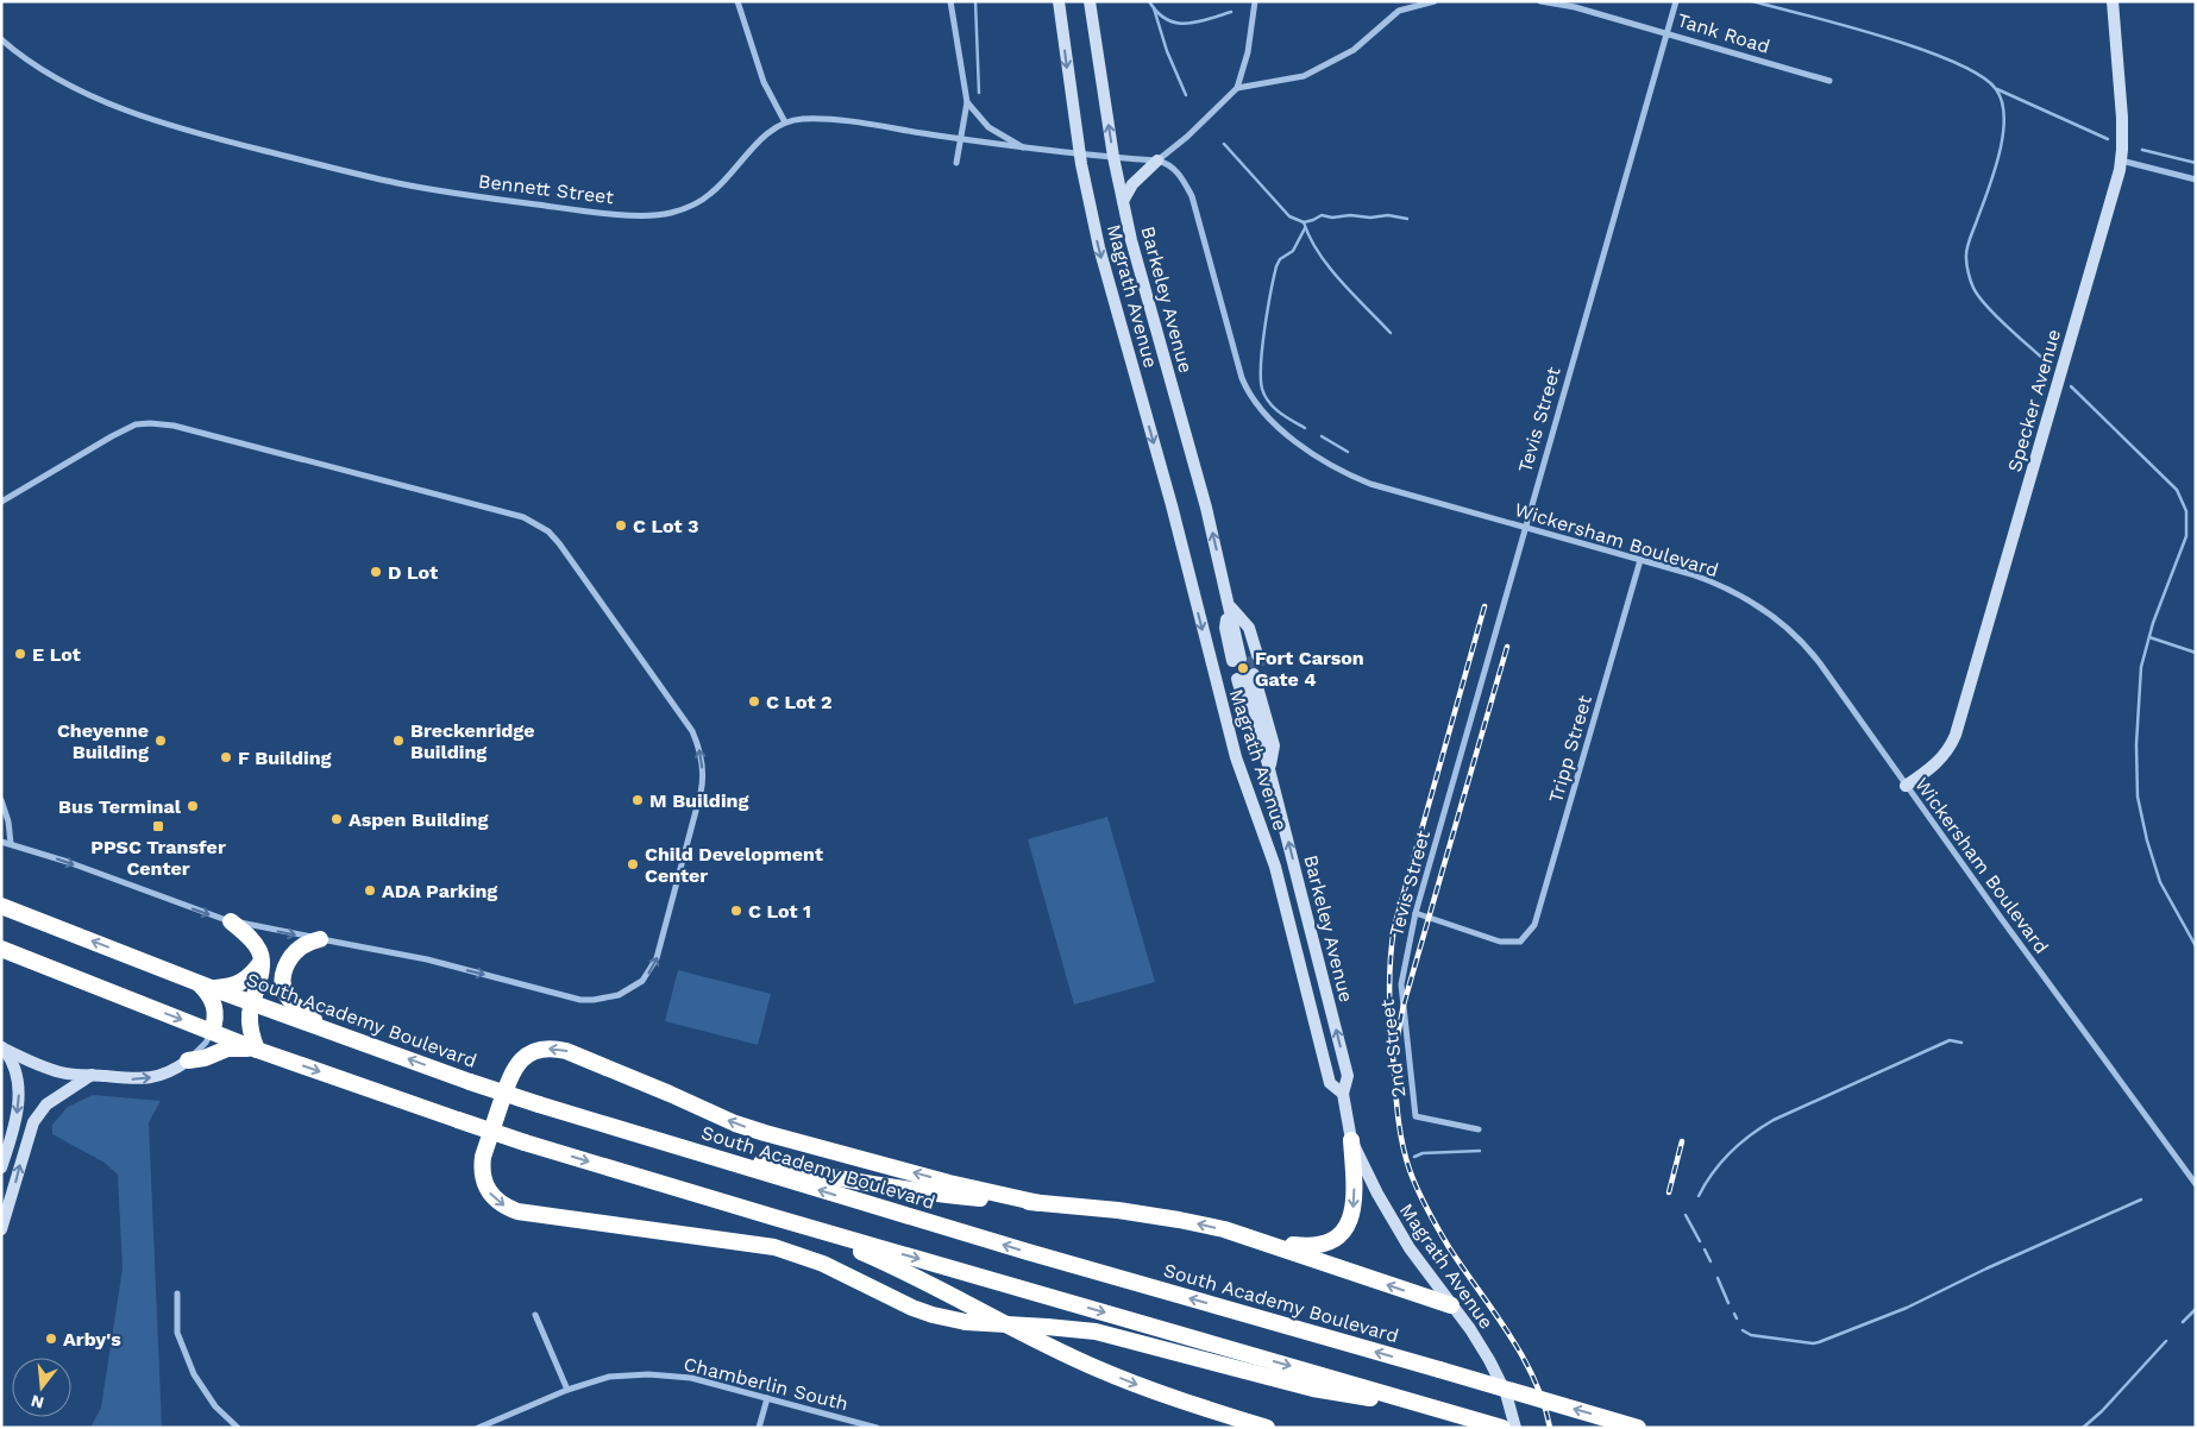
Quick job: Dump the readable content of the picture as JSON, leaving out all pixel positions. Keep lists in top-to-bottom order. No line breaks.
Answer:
{"streets":{"highway":["South Academy Boulevard"],"main road":["Magrath Avenue","Barkeley Avenue","Specker Avenue"],"street":["Tank Road","Bennett Street","Tevis Street","Wickersham Boulevard","Tripp Street","2nd Street","Chamberlin South"]},"crossings":[["Tank Road","Tevis Street"],["Bennett Street","Magrath Avenue"],["Magrath Avenue","Barkeley Avenue"],["Specker Avenue","Wickersham Boulevard"],["Tevis Street","Wickersham Boulevard"],["Tevis Street","Tripp Street"],["Tevis Street","2nd Street"],["Wickersham Boulevard","Tripp Street"]],"one_way":["Magrath Avenue","Barkeley Avenue"],"places":{"other":["C Lot 3","D Lot","E Lot","Fort Carson Gate 4","C Lot 2","Cheyenne Building","Breckenridge Building","F Building","M Building","Bus Terminal","Aspen Building","Child Development Center","ADA Parking","C Lot 1","Arby's"],"transit":["PPSC Transfer Center"]},"north":"bottom"}
